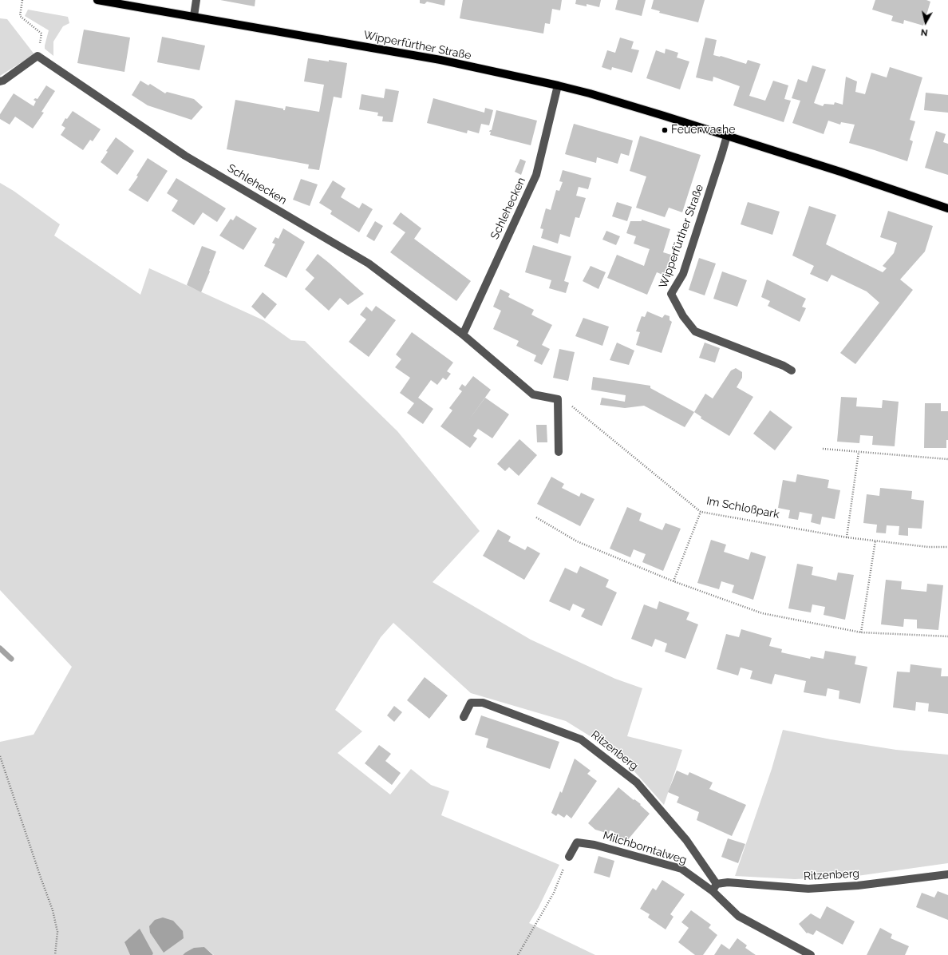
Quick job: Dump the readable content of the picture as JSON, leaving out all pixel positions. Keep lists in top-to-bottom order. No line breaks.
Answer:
{"streets":{"main road":["Wipperfürther Straße"],"street":["Schlehecken","Ritzenberg","Milchborntalweg"],"path":["Im Schloßpark"]},"crossings":[["Wipperfürther Straße","Schlehecken"],["Schlehecken","Im Schloßpark"],["Ritzenberg","Milchborntalweg"]],"places":["Feuerwache"],"north":"bottom"}
